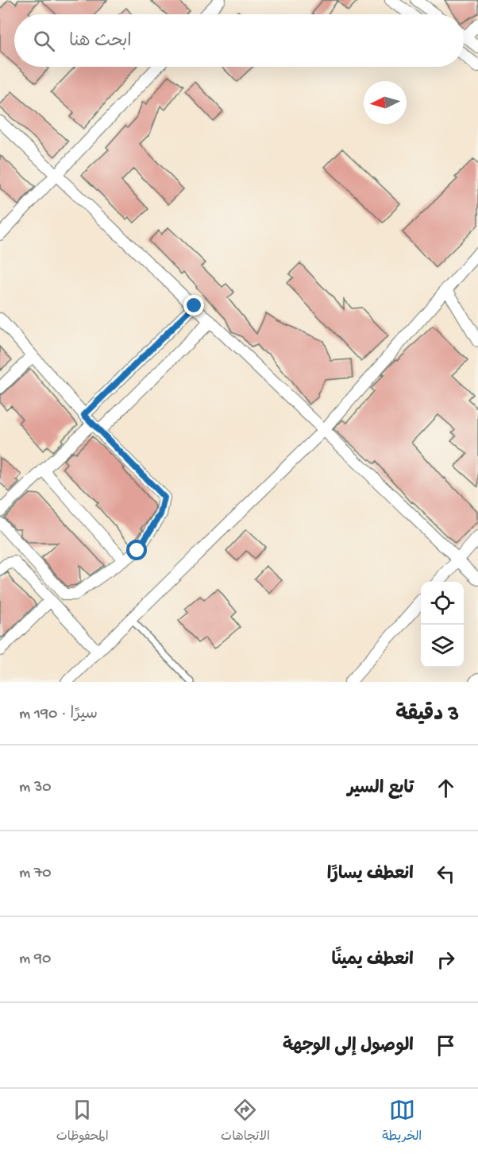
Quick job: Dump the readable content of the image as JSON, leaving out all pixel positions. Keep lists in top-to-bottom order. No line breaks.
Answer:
{"north":"left","page":{"search":"ابحث هنا","heading":["3 دقيقة","سيرًا · 190 m"],"list":[["تابع السير","30 m"],["انعطف يسارًا","70 m"],["انعطف يمينًا","90 m"],"الوصول إلى الوجهة"],"nav":["الخريطة","الاتجاهات","المحفوظات"]}}
